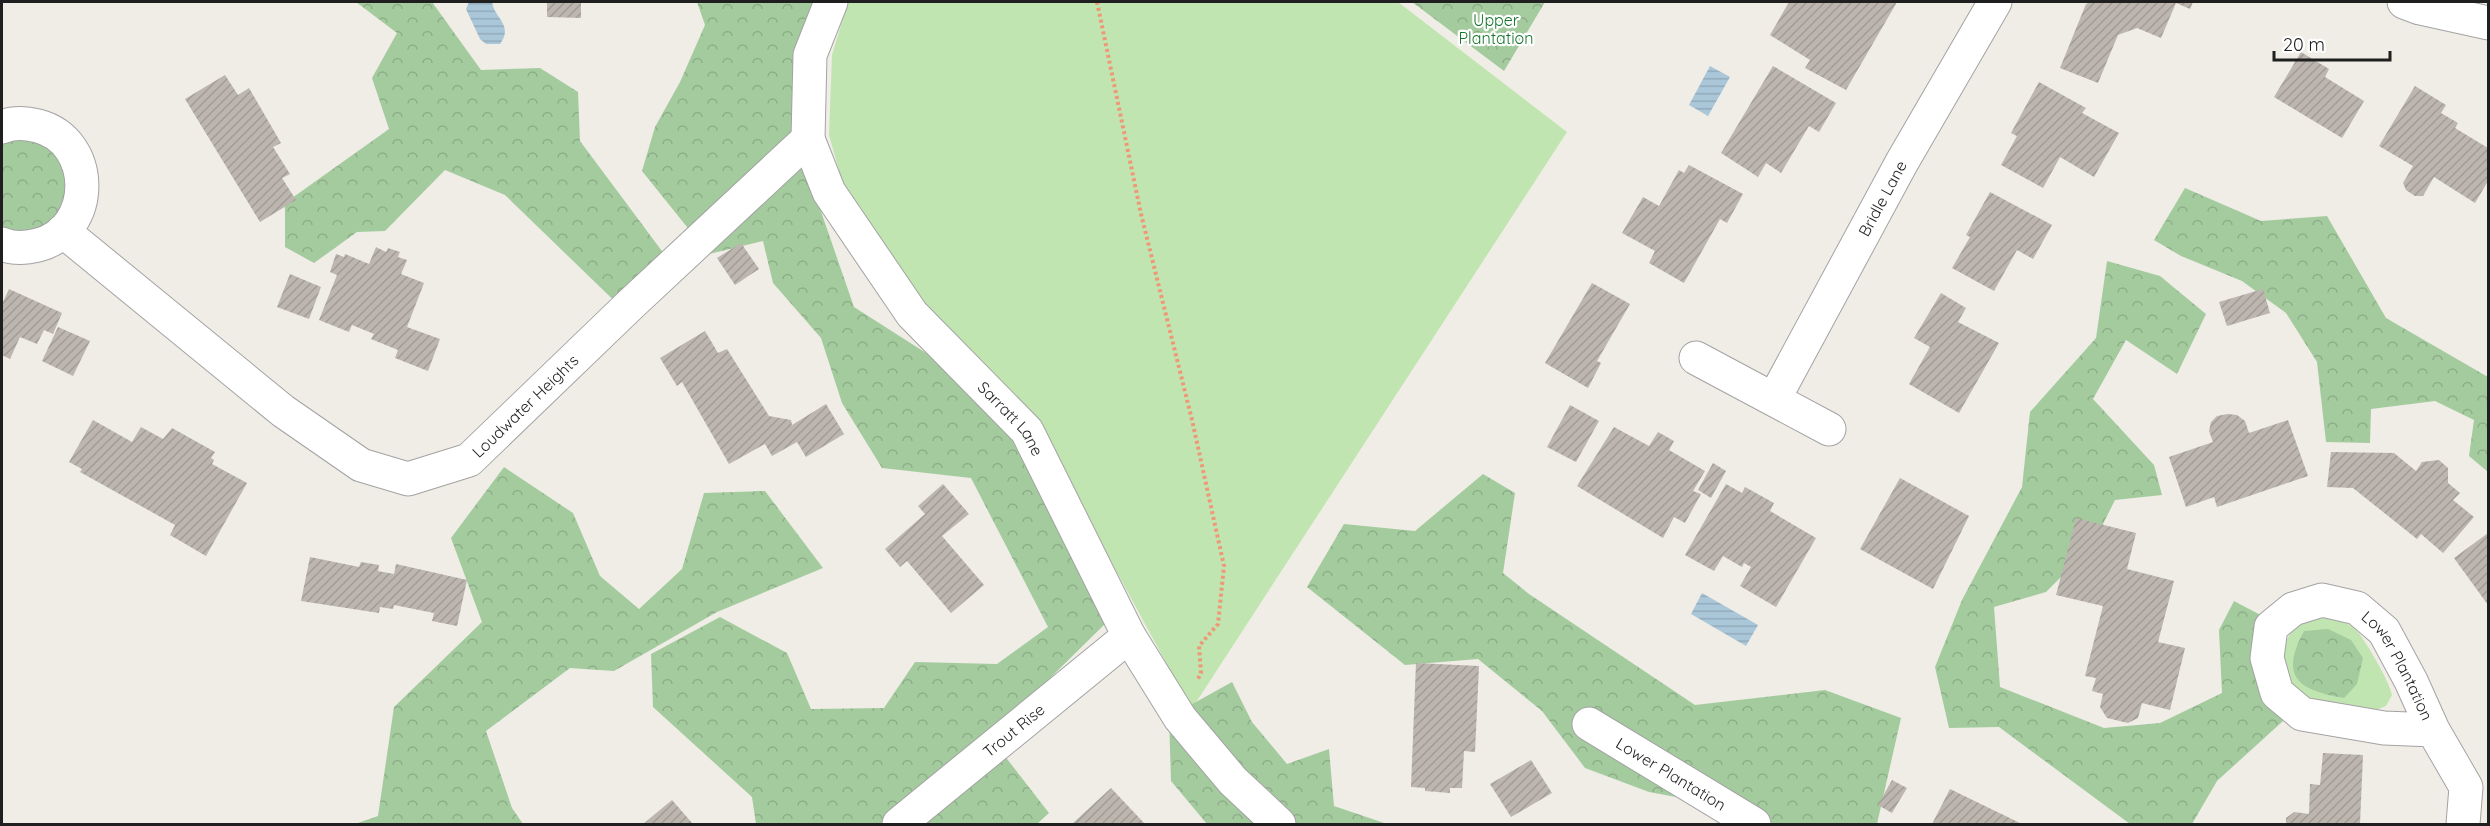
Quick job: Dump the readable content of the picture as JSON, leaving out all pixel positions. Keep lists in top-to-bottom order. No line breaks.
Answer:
{"streets":{"street":["Bridle Lane","Loudwater Heights","Sarratt Lane","Lower Plantation","Trout Rise"]},"crossings":[["Loudwater Heights","Sarratt Lane"],["Sarratt Lane","Trout Rise"]],"parks":["Upper Plantation"],"scale_bar":"20 m"}
